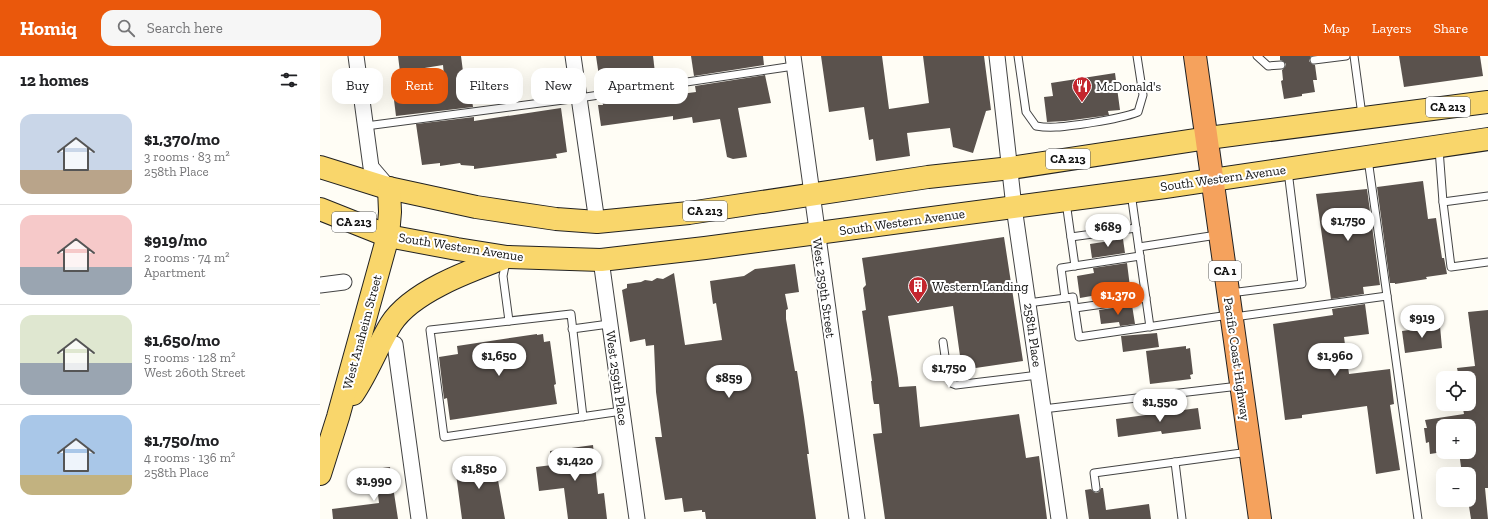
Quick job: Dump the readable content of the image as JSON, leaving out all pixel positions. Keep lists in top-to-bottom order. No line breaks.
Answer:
{"streets":{"highway":["CA 1","Pacific Coast Highway"],"main road":["CA 213","South Western Avenue","West Anaheim Street"],"street":["West 259th Street","258th Place","West 259th Place"]},"crossings":[["CA 213","West 259th Street"],["CA 213","West Anaheim Street"],["CA 213","258th Place"],["CA 213","Pacific Coast Highway"],["South Western Avenue","West 259th Street"],["South Western Avenue","West Anaheim Street"],["South Western Avenue","258th Place"],["South Western Avenue","Pacific Coast Highway"],["South Western Avenue","West 259th Place"]],"places":{"restaurant":["McDonald's"],"building":["Western Landing"]},"page":{"header":"Homiq","search":"Search here","nav":["Map","Layers","Share"],"heading":"12 homes","chip":["Buy","Rent","Filters","New","Apartment"],"list":[{"name":"$1,370/mo","note":"3 rooms · 83 m² · 258th Place"},{"name":"$919/mo","note":"2 rooms · 74 m² · Apartment"},{"name":"$1,650/mo","note":"5 rooms · 128 m² · West 260th Street"},{"name":"$1,750/mo","note":"4 rooms · 136 m² · 258th Place"}],"price":["$1,750","$689","$1,370","$919","$1,650","$1,960","$1,750","$859","$1,550","$1,420","$1,850","$1,990"],"map_buttons":["+","−"]}}
